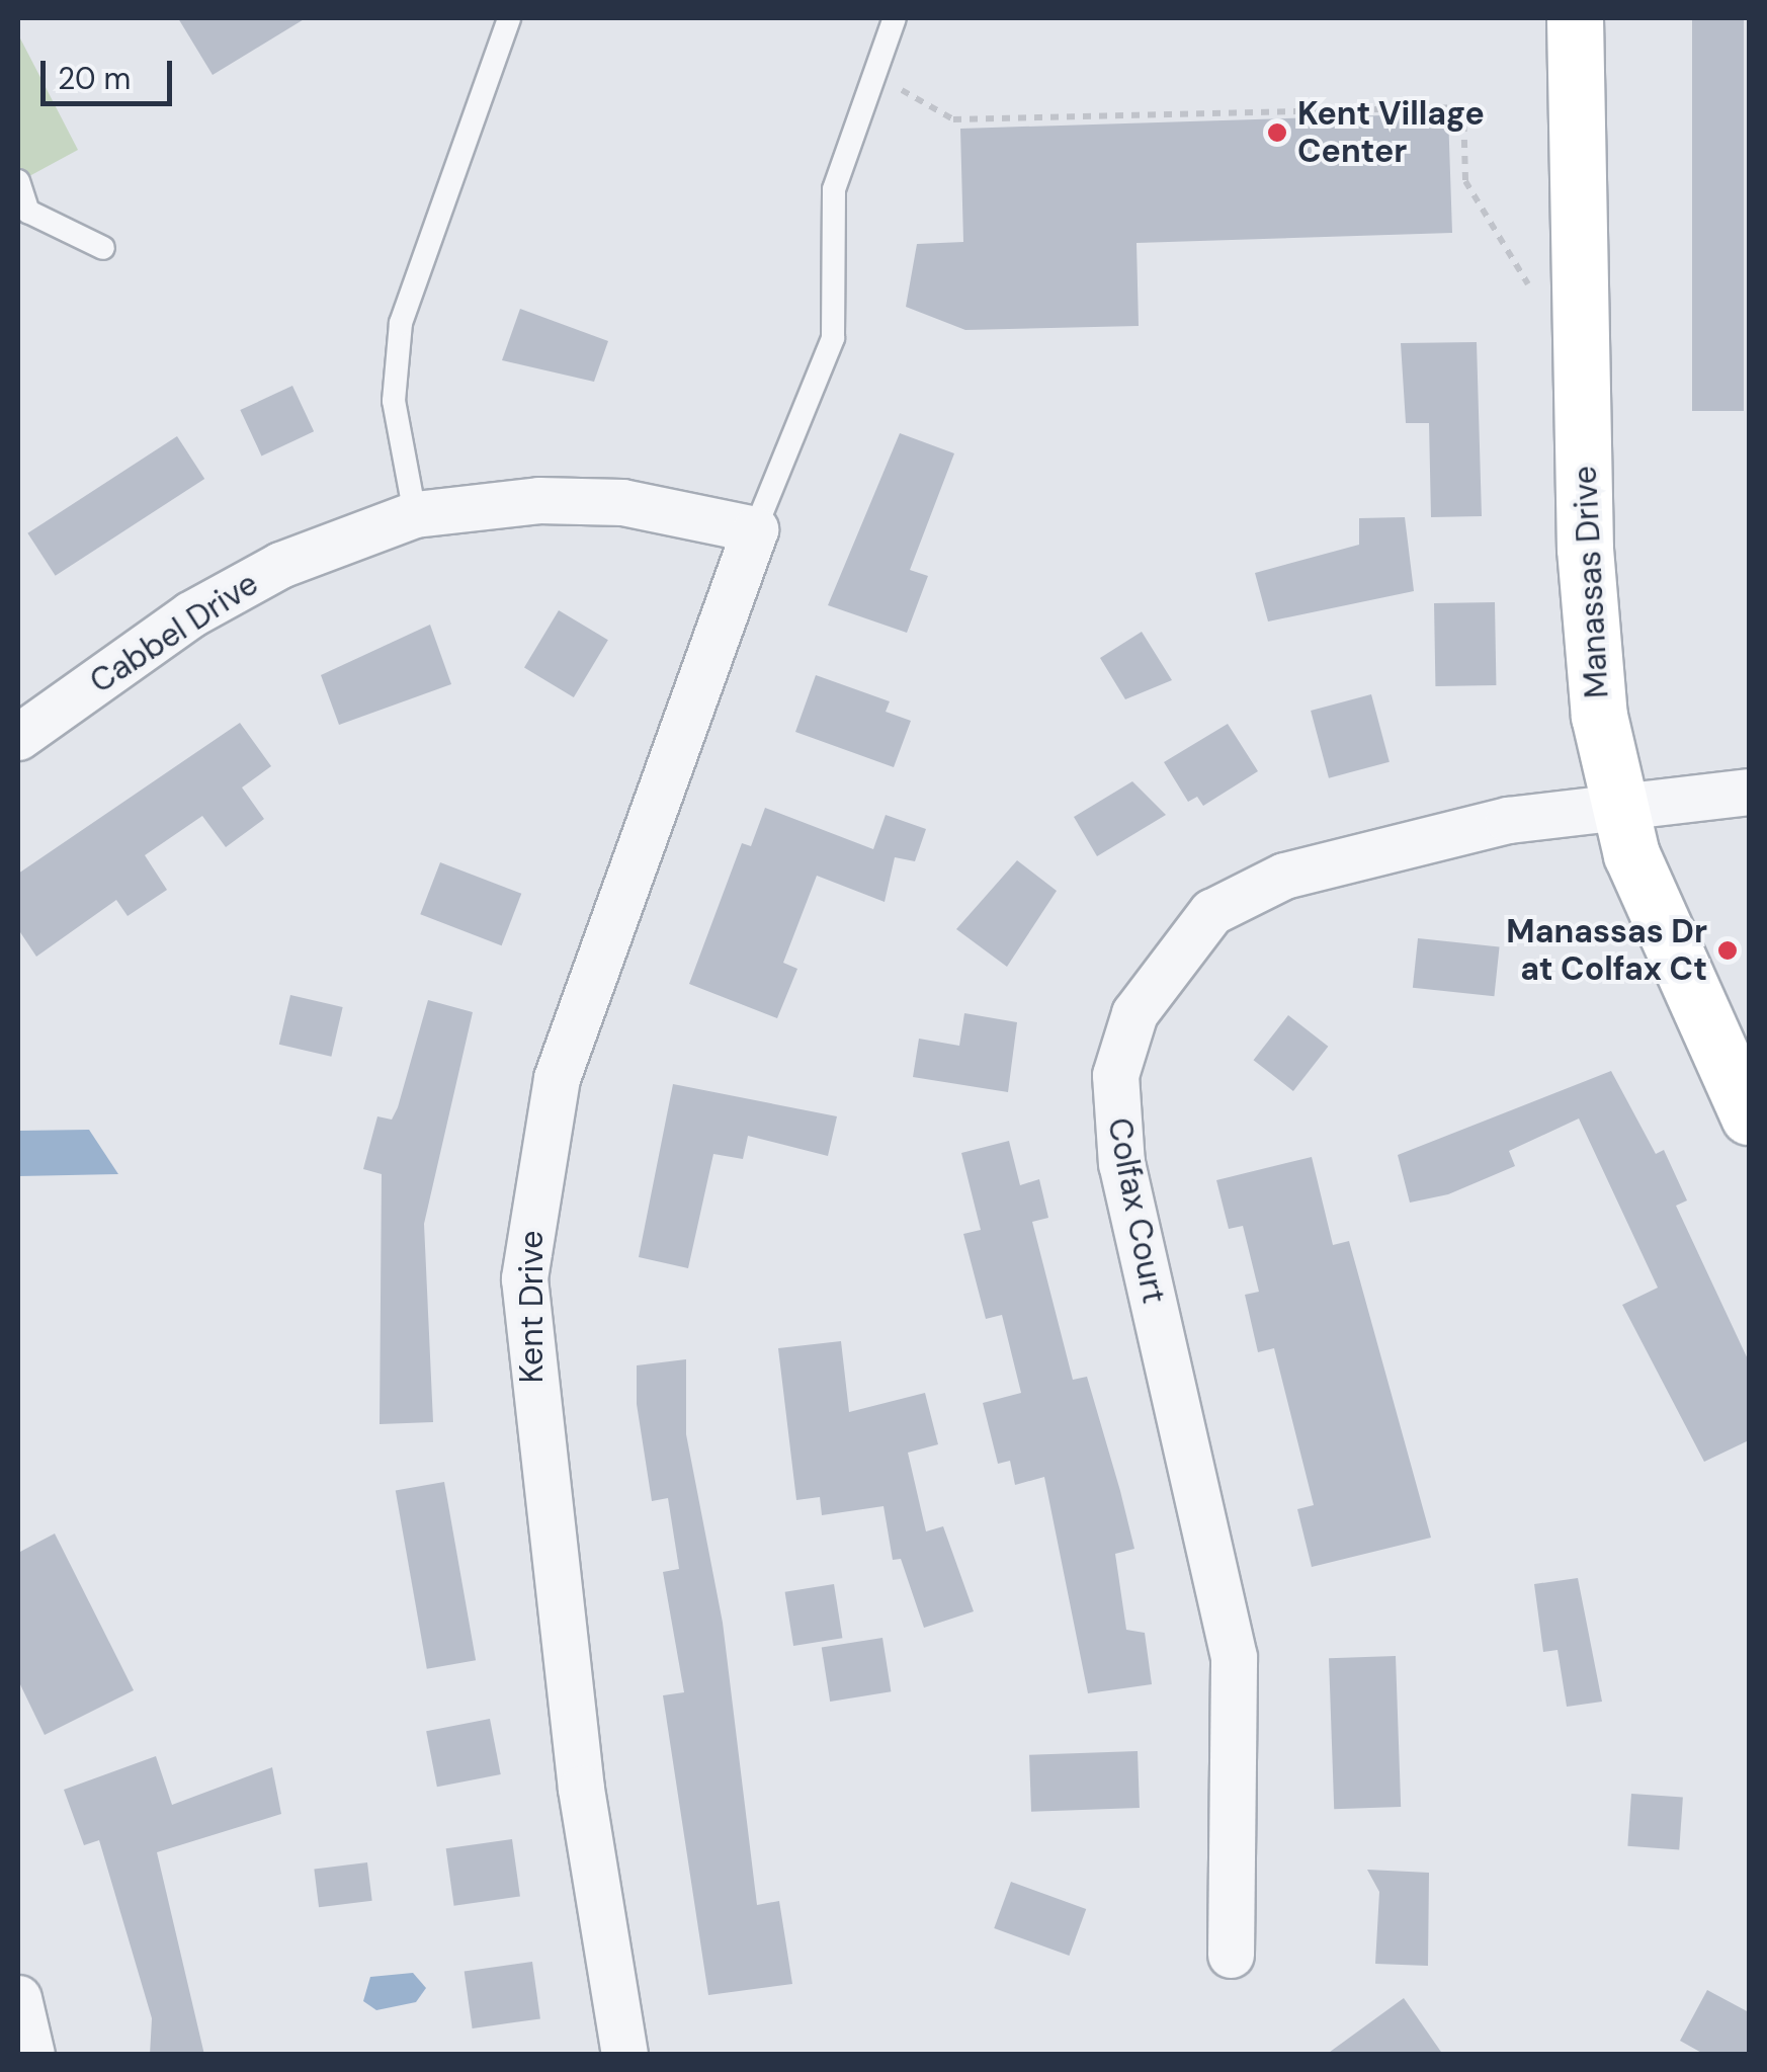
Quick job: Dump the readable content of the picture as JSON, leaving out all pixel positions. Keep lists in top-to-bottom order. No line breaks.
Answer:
{"streets":{"main road":["Manassas Drive"],"street":["Cabbel Drive","Colfax Court","Kent Drive"]},"crossings":[["Manassas Drive","Colfax Court"],["Cabbel Drive","Kent Drive"]],"places":["Kent Village Center","Manassas Dr at Colfax Ct"],"scale_bar":"20 m"}
